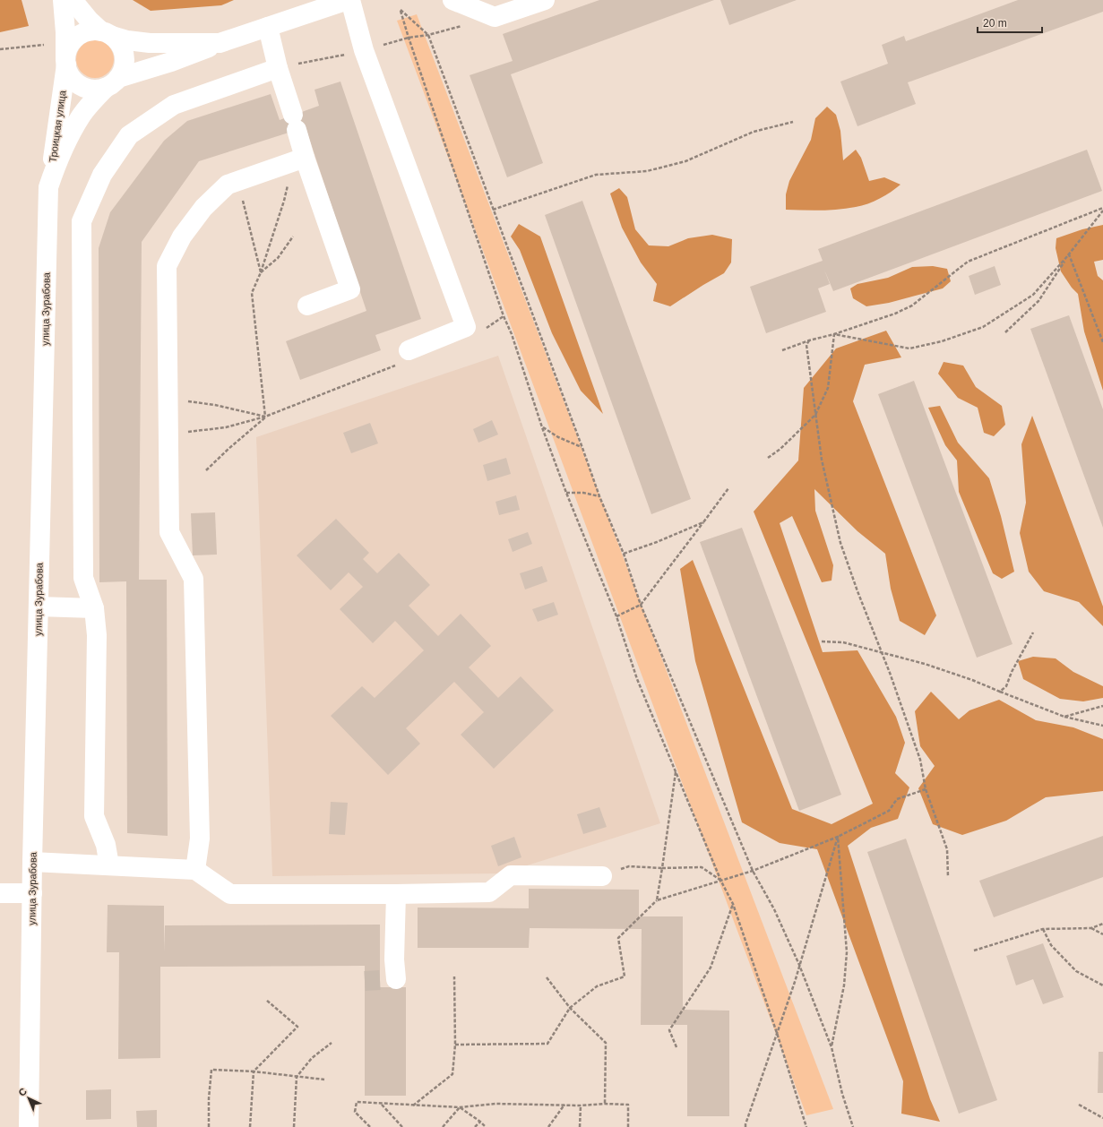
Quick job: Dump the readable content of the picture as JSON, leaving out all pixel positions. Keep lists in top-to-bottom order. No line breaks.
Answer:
{"streets":{"street":["Троицкая улица","улица Зурабова"]},"crossings":[["Троицкая улица","улица Зурабова"]],"scale_bar":"20 m","north":"top left"}
